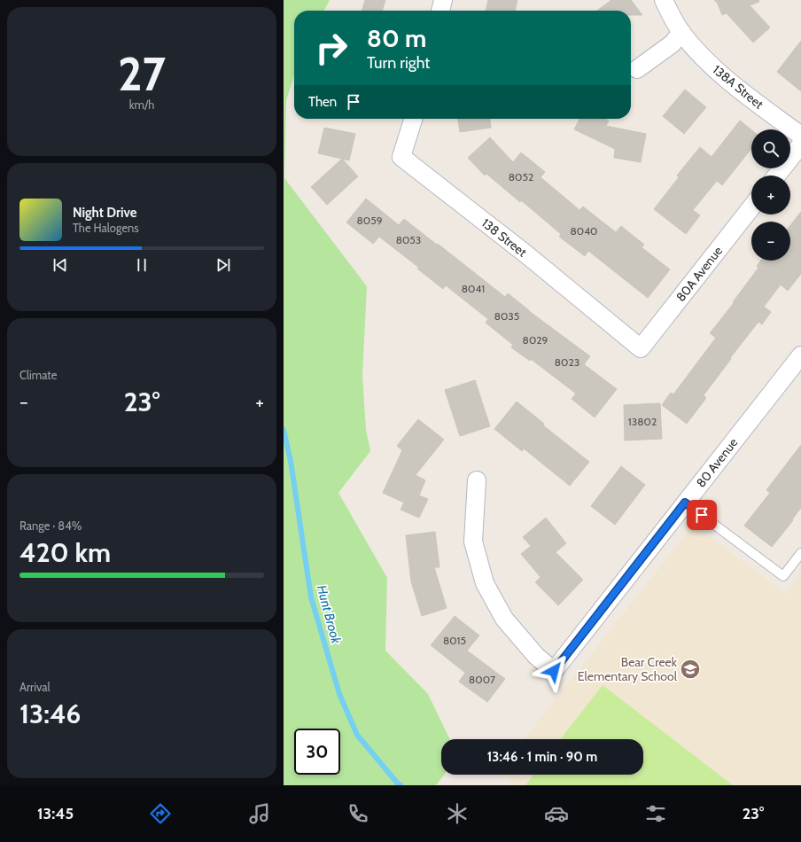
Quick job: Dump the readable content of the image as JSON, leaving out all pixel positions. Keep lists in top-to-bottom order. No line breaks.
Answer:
{"streets":{"street":["138A Street","138 Street","80A Avenue","80 Avenue"]},"crossings":[["138 Street","80A Avenue"]],"water":["Hunt Brook"],"places":{"school or university":["Bear Creek Elementary School"]},"house_numbers":["8052","8059","8040","8053","8041","8035","8029","8023","13802","8015","8007"],"page":{"tile":[["27","km/h"],"Climate",["Range · 84%","420 km"],["Arrival","13:46"]],"turn":["80 m","Turn right"],"then":"Then","map_buttons":["+","−"],"song":["Night Drive","The Halogens"],"heat":["−","23°","+"],"limit":"30","trip":"13:46 · 1 min · 90 m","tabs":["13:45","23°"]}}
